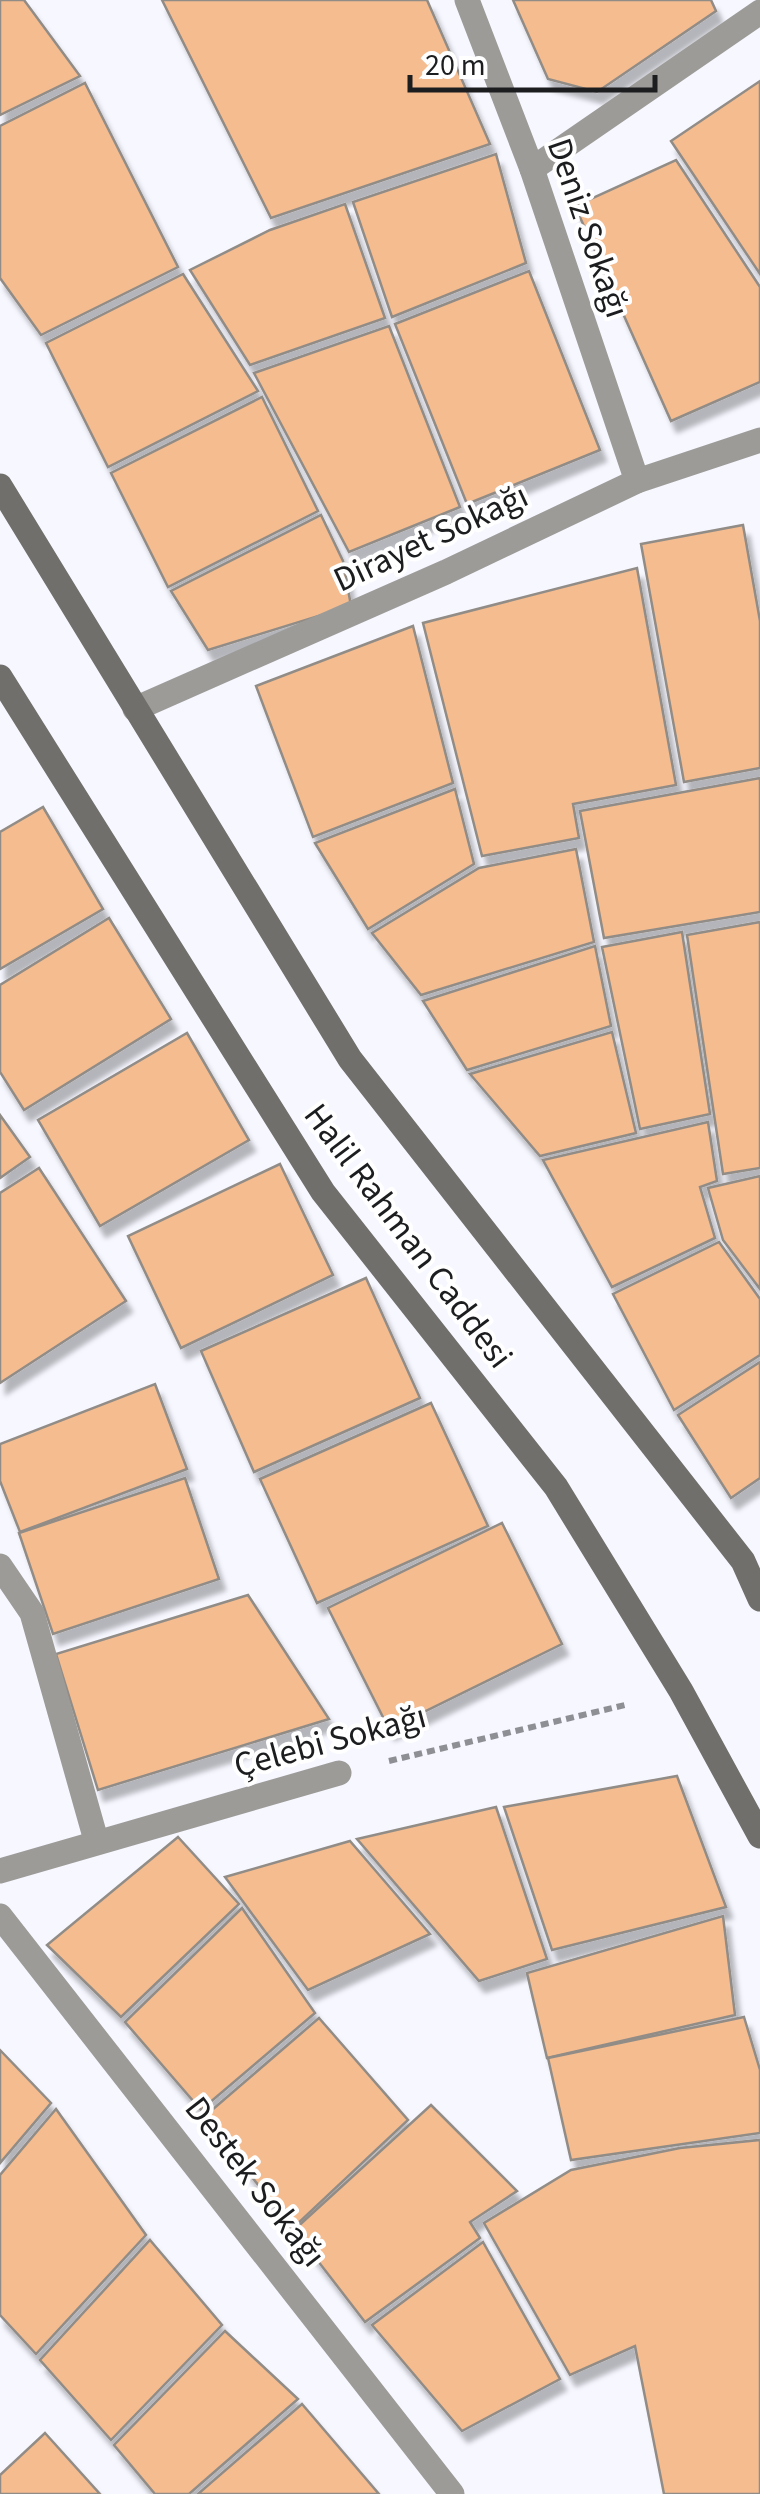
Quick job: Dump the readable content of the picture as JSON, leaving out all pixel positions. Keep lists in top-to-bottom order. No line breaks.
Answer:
{"streets":{"street":["Deniz Sokağı","Dirayet Sokağı","Halil Rahman Caddesi","Çelebi Sokağı","Destek Sokağı"]},"crossings":[["Deniz Sokağı","Dirayet Sokağı"],["Dirayet Sokağı","Halil Rahman Caddesi"],["Halil Rahman Caddesi","Çelebi Sokağı"]],"scale_bar":"20 m"}
